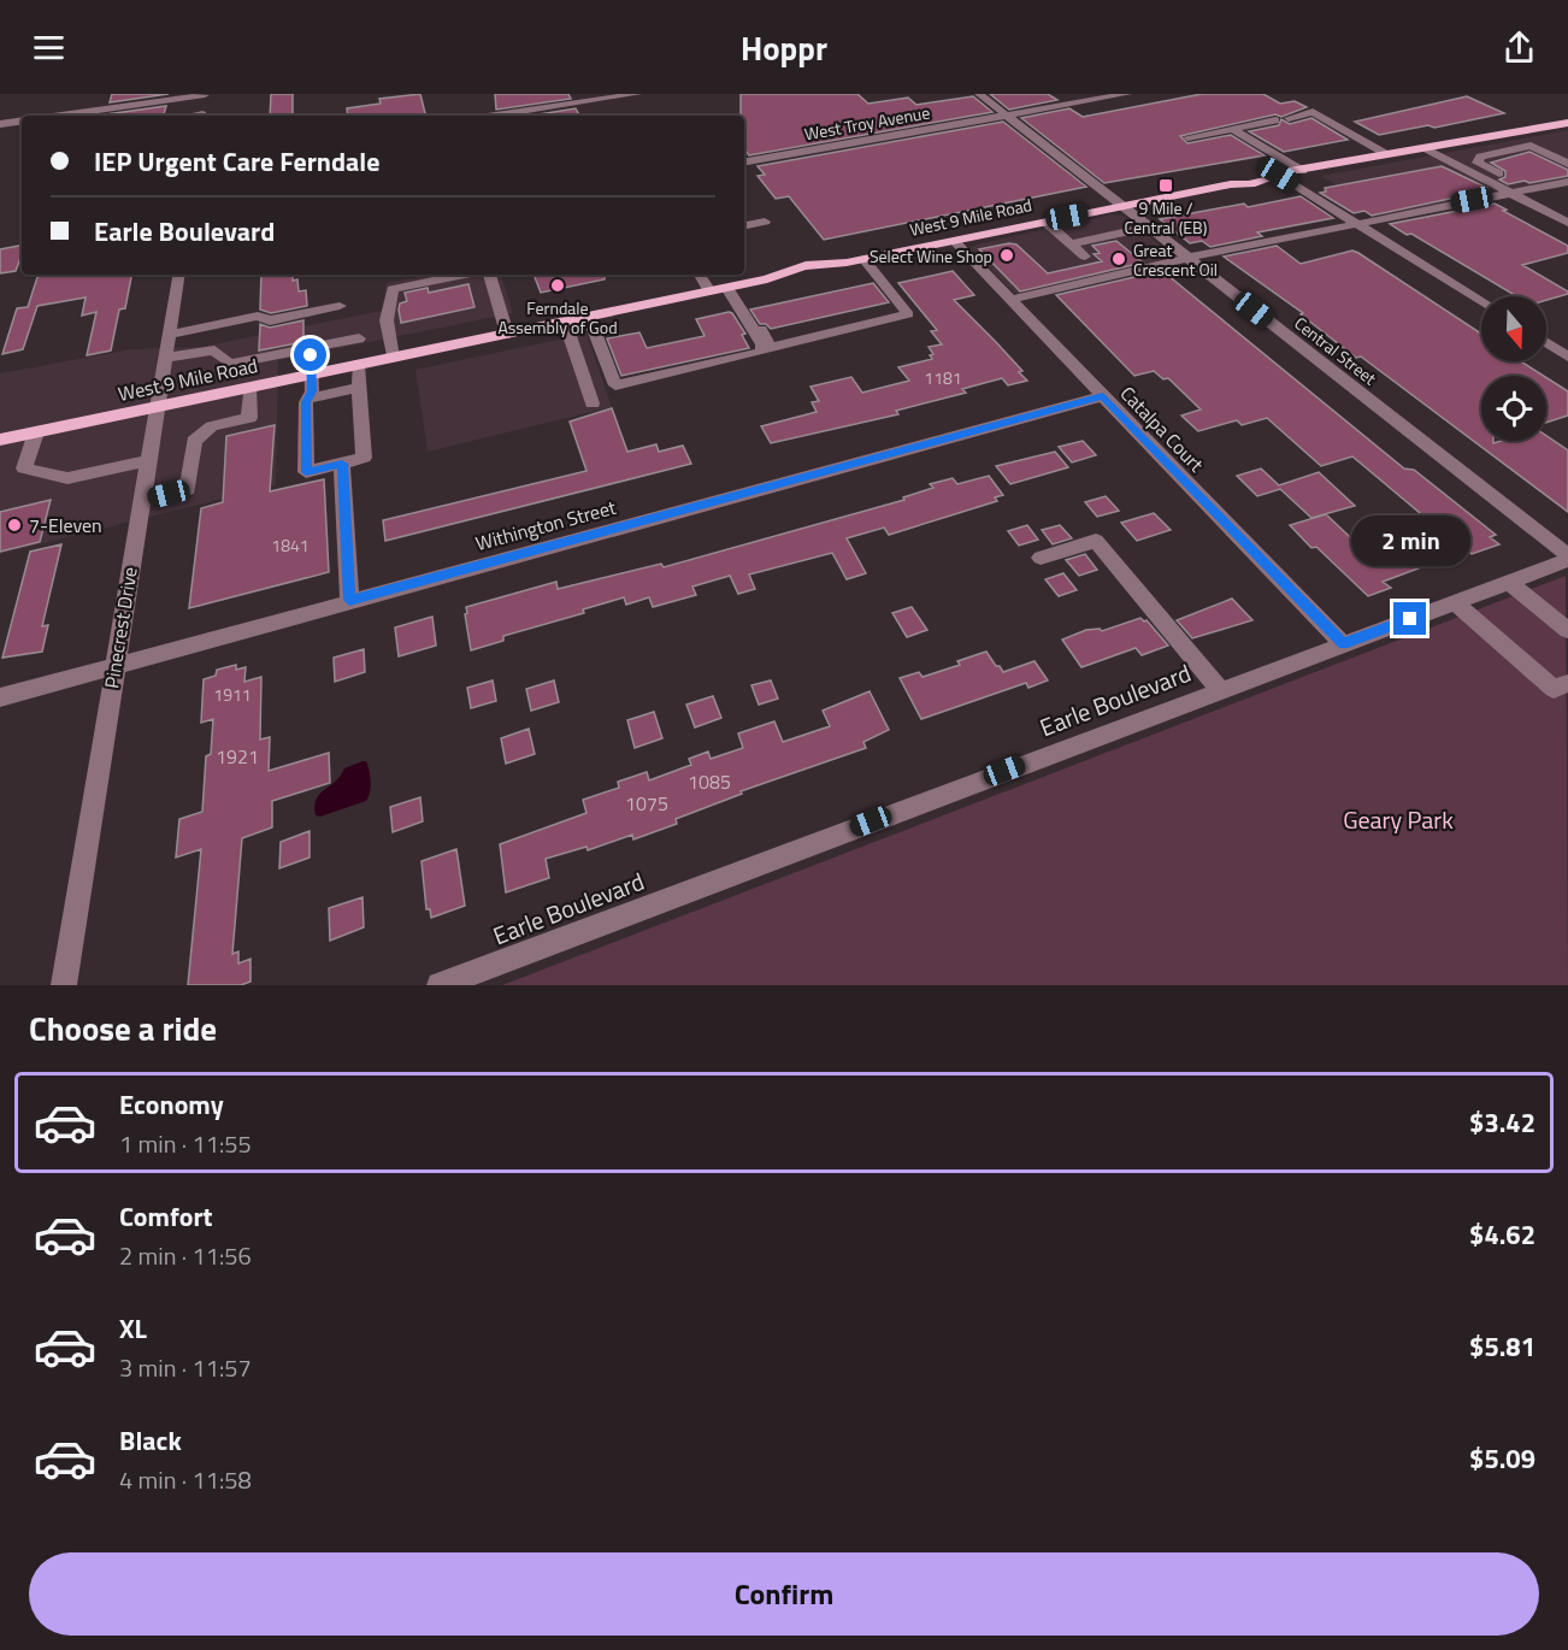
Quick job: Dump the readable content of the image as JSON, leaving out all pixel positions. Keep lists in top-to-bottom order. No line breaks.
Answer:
{"streets":{"main road":["West 9 Mile Road"],"street":["West Troy Avenue","Central Street","Catalpa Court","Withington Street","Pinecrest Drive","Earle Boulevard"]},"crossings":[["West Troy Avenue","Central Street"],["West 9 Mile Road","Central Street"],["West 9 Mile Road","Catalpa Court"],["West 9 Mile Road","Pinecrest Drive"],["Central Street","Earle Boulevard"],["Catalpa Court","Withington Street"],["Catalpa Court","Earle Boulevard"],["Withington Street","Pinecrest Drive"]],"parks":["Geary Park"],"places":{"transit":["9 Mile / Central (EB)"],"other":["Select Wine Shop","Great Crescent Oil","Ferndale Assembly of God","7-Eleven"]},"house_numbers":["1181","1841","1911","1921","1085","1075"],"north":"bottom","page":{"header":"Hoppr","banner":["IEP Urgent Care Ferndale","Earle Boulevard"],"bubble":"2 min","heading":"Choose a ride","list":[{"name":"Economy","note":"1 min · 11:55","value":"$3.42"},{"name":"Comfort","note":"2 min · 11:56","value":"$4.62"},{"name":"XL","note":"3 min · 11:57","value":"$5.81"},{"name":"Black","note":"4 min · 11:58","value":"$5.09"}],"buttons":"Confirm"}}
